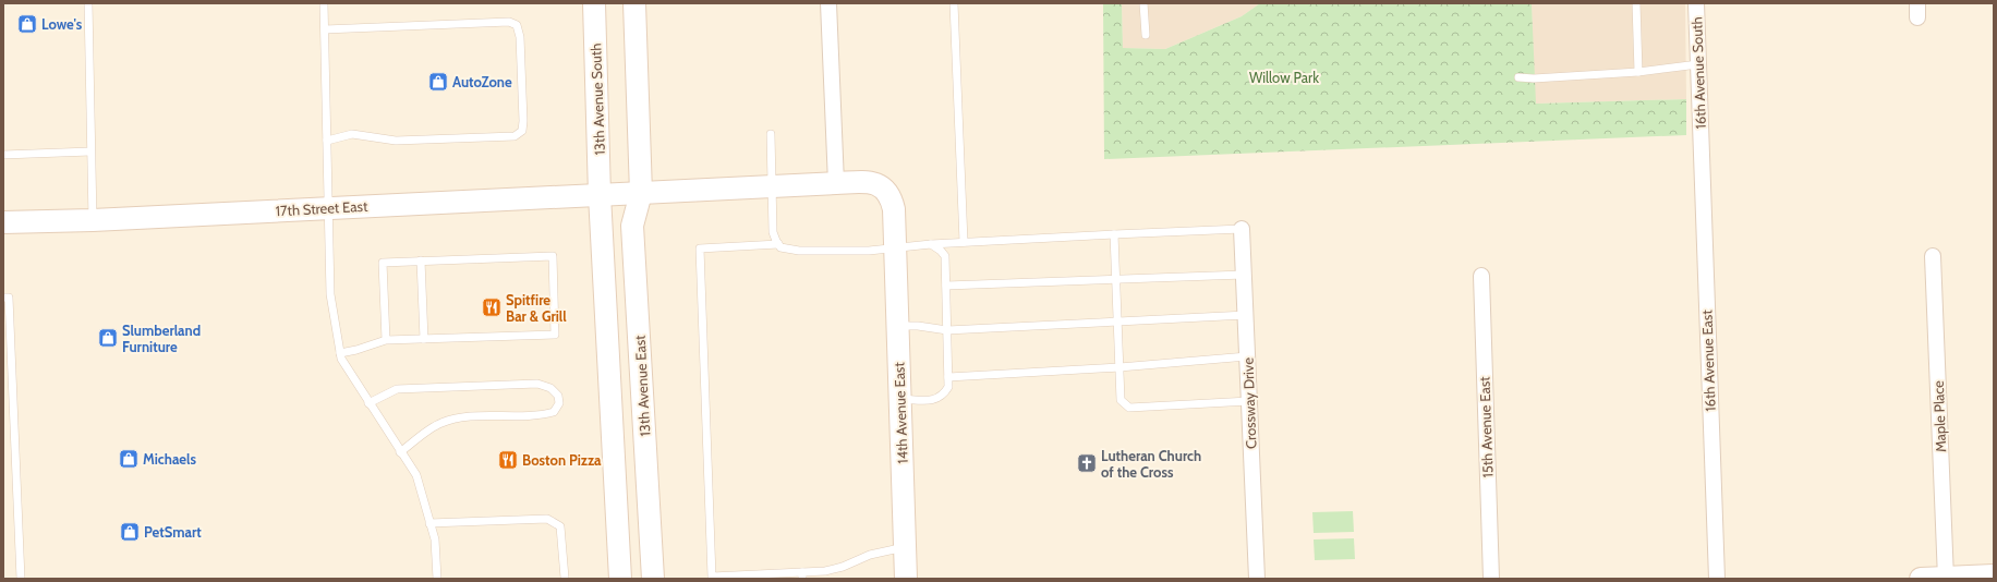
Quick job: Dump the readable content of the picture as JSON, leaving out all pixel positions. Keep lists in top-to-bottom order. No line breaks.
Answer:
{"streets":{"street":["16th Avenue South","13th Avenue South","17th Street East","16th Avenue East","13th Avenue East","Crossway Drive","14th Avenue East","Maple Place","15th Avenue East"]},"crossings":[["16th Avenue South","16th Avenue East"],["13th Avenue South","17th Street East"],["17th Street East","13th Avenue East"],["17th Street East","14th Avenue East"]],"parks":["Willow Park"],"places":{"shop":["Lowe's","AutoZone","Slumberland Furniture","Michaels","PetSmart"],"restaurant":["Spitfire Bar & Grill","Boston Pizza"],"church":["Lutheran Church of the Cross"]}}
